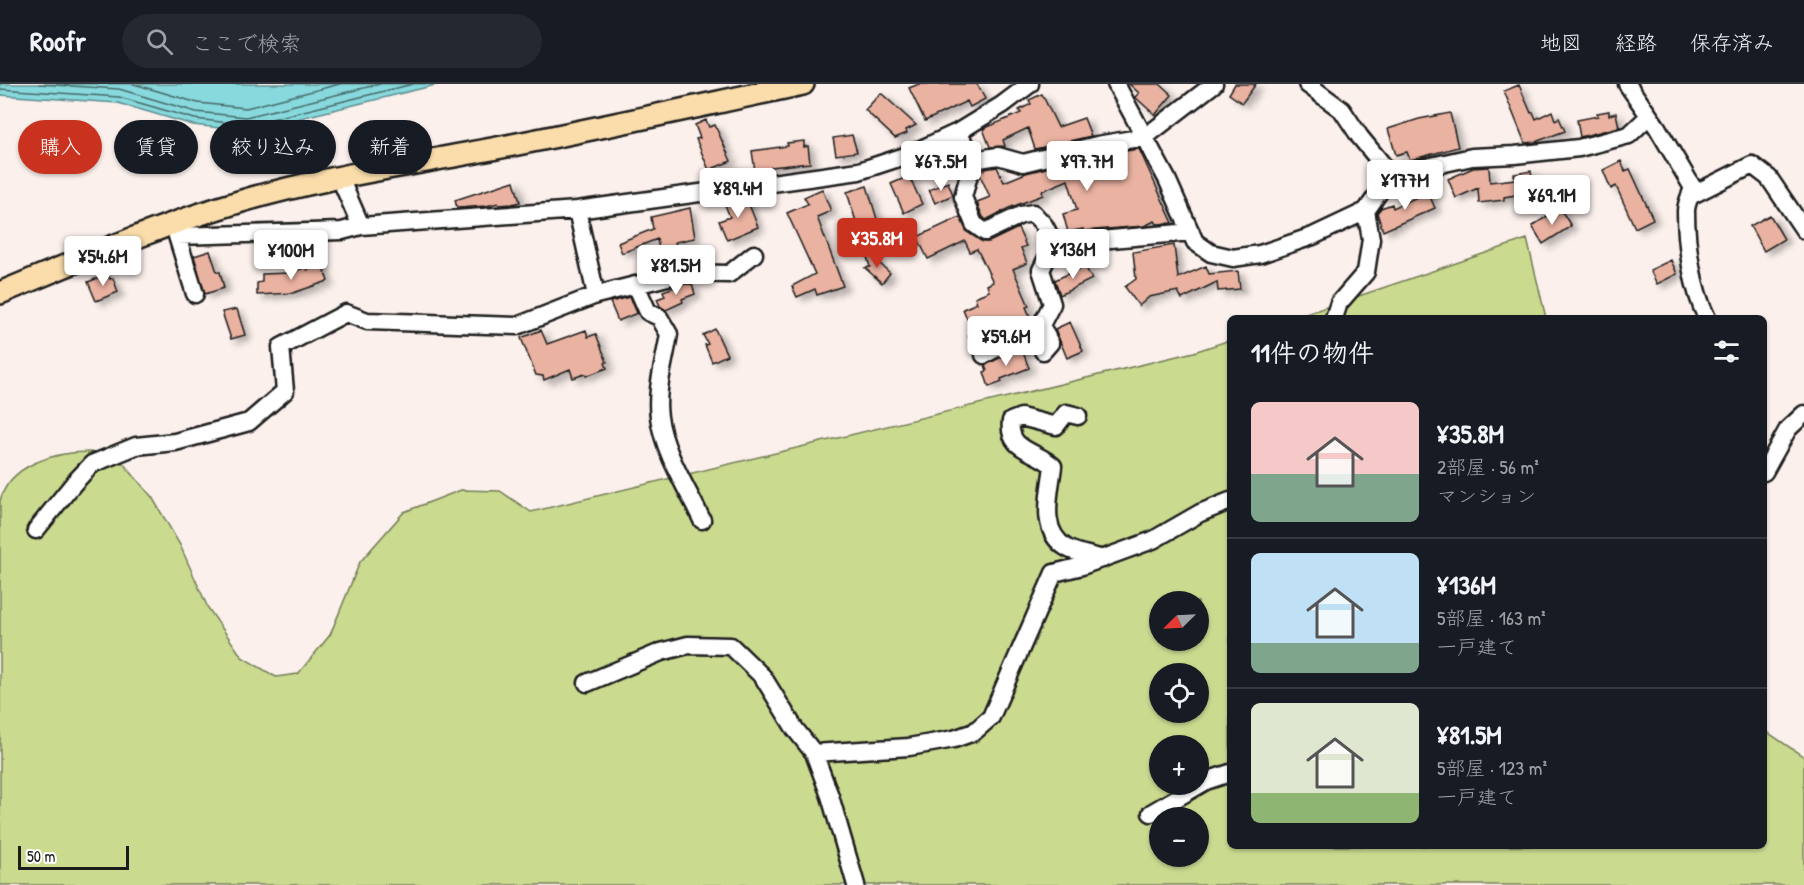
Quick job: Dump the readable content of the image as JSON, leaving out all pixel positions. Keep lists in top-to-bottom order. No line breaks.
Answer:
{"scale_bar":"50 m","north":"bottom left","page":{"header":"Roofr","search":"ここで検索","nav":["地図","経路","保存済み"],"chip":["購入","賃貸","絞り込み","新着"],"price":["¥67.5M","¥97.7M","¥177M","¥89.4M","¥69.1M","¥35.8M","¥136M","¥100M","¥54.6M","¥81.5M","¥59.6M"],"heading":"11件の物件","list":[{"name":"¥35.8M","note":"2部屋 · 56 m² · マンション"},{"name":"¥136M","note":"5部屋 · 163 m² · 一戸建て"},{"name":"¥81.5M","note":"5部屋 · 123 m² · 一戸建て"}],"map_buttons":["+","−"],"scale":"50 m"}}
